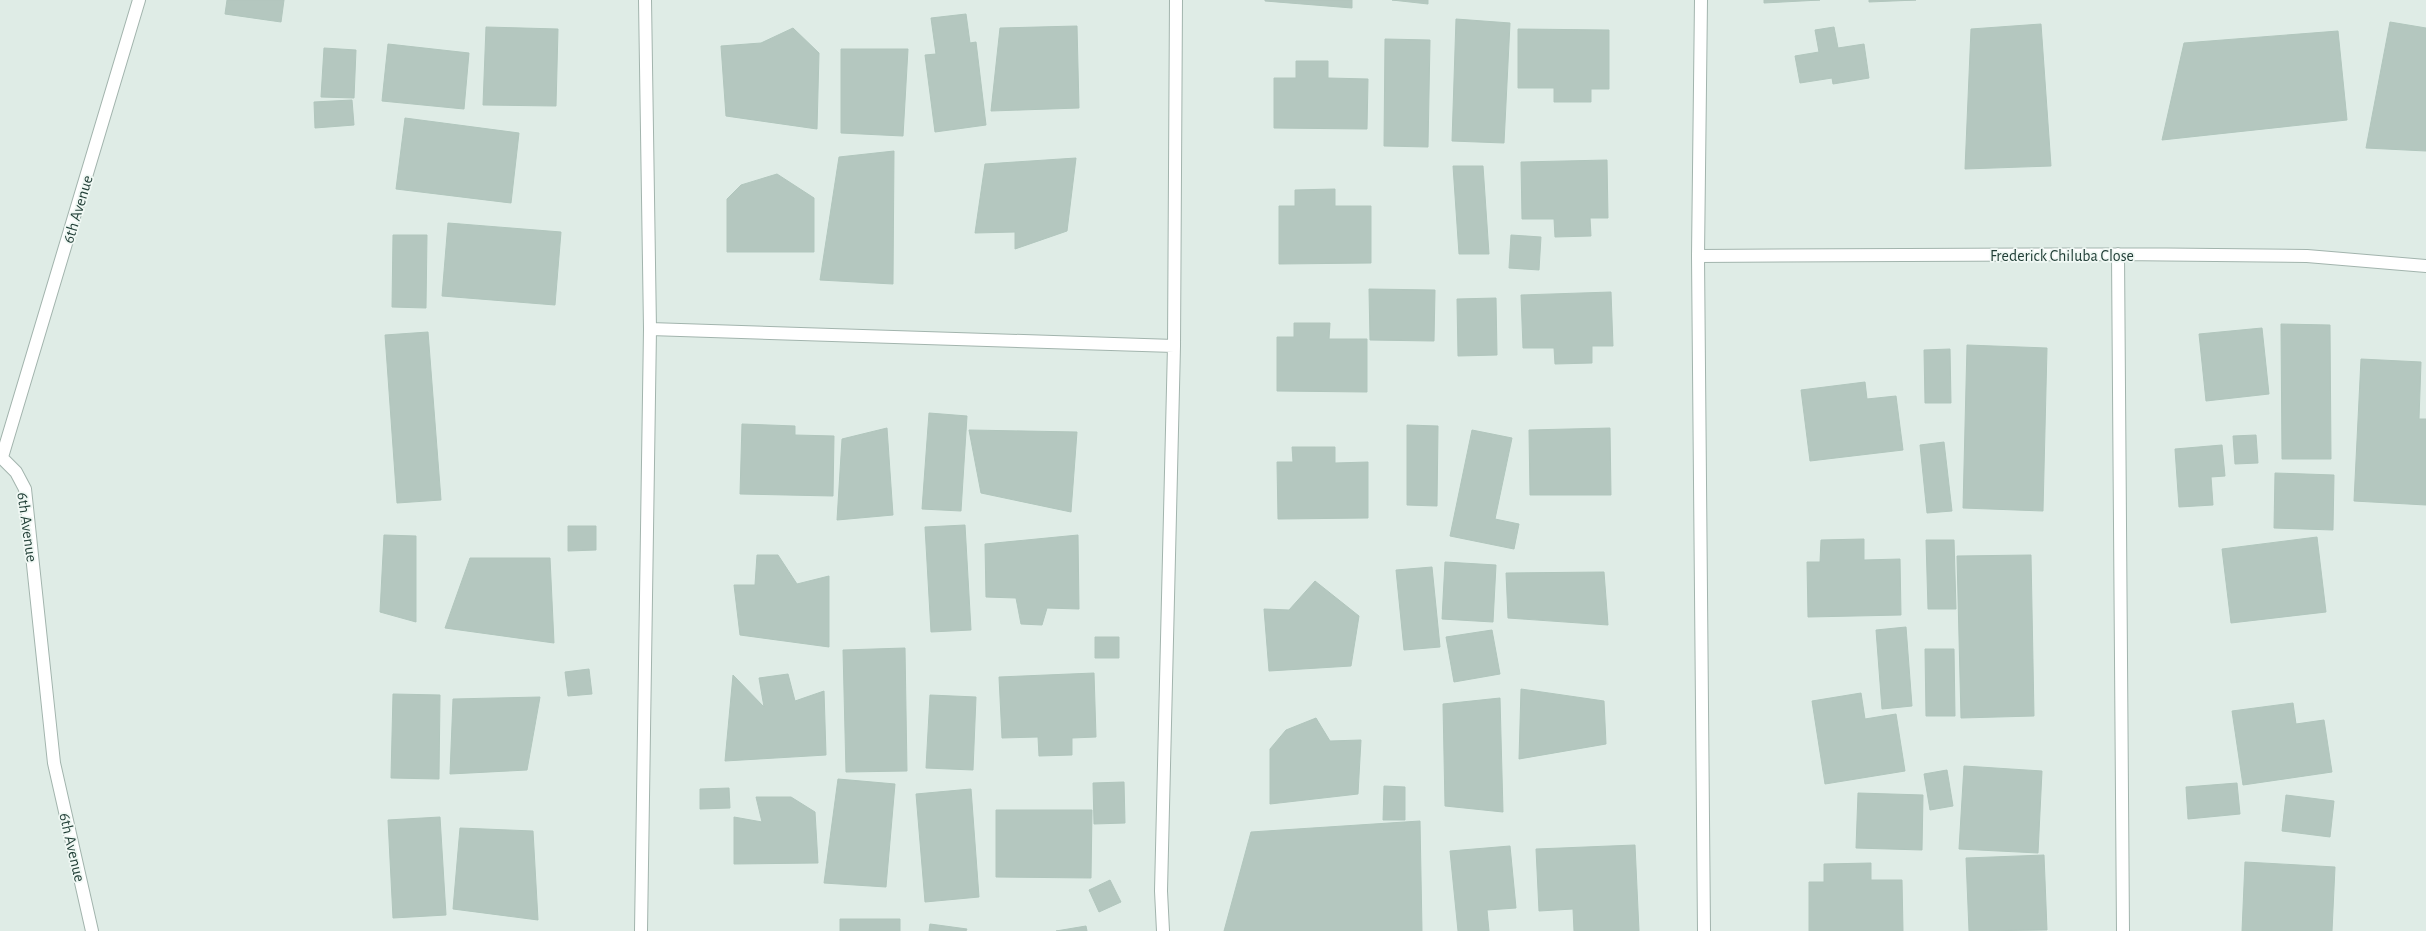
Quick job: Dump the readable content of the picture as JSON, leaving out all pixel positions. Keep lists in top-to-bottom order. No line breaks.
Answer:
{"streets":{"street":["6th Avenue","Frederick Chiluba Close"]}}
